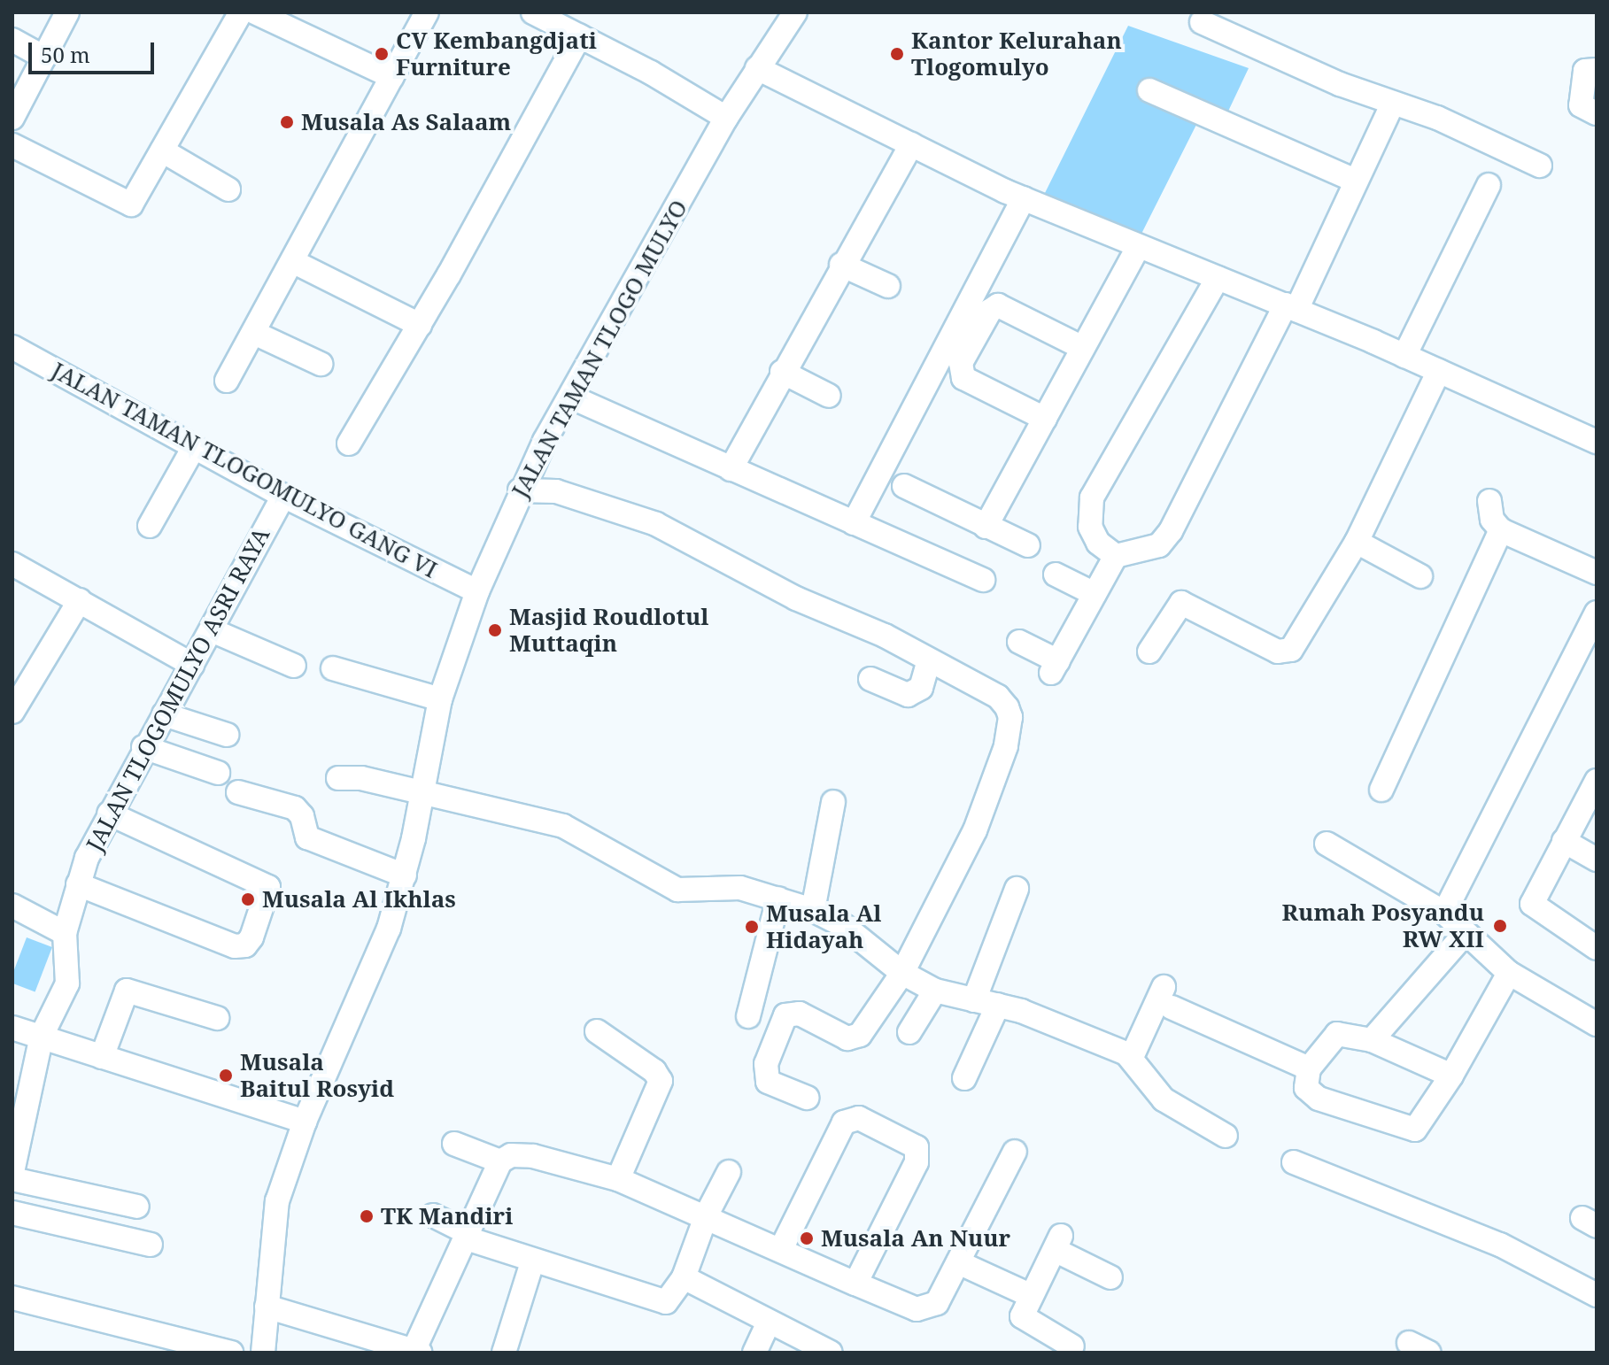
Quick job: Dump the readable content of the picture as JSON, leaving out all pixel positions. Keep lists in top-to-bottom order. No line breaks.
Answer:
{"streets":{"street":["JALAN TAMAN TLOGO MULYO","JALAN TAMAN TLOGOMULYO GANG VI","JALAN TLOGOMULYO ASRI RAYA"]},"crossings":[["JALAN TAMAN TLOGO MULYO","JALAN TAMAN TLOGOMULYO GANG VI"],["JALAN TAMAN TLOGOMULYO GANG VI","JALAN TLOGOMULYO ASRI RAYA"]],"places":["CV Kembangdjati Furniture","Kantor Kelurahan Tlogomulyo","Musala As Salaam","Masjid Roudlotul Muttaqin","Musala Al Ikhlas","Rumah Posyandu RW XII","Musala Al Hidayah","Musala Baitul Rosyid","TK Mandiri","Musala An Nuur"],"scale_bar":"50 m"}
